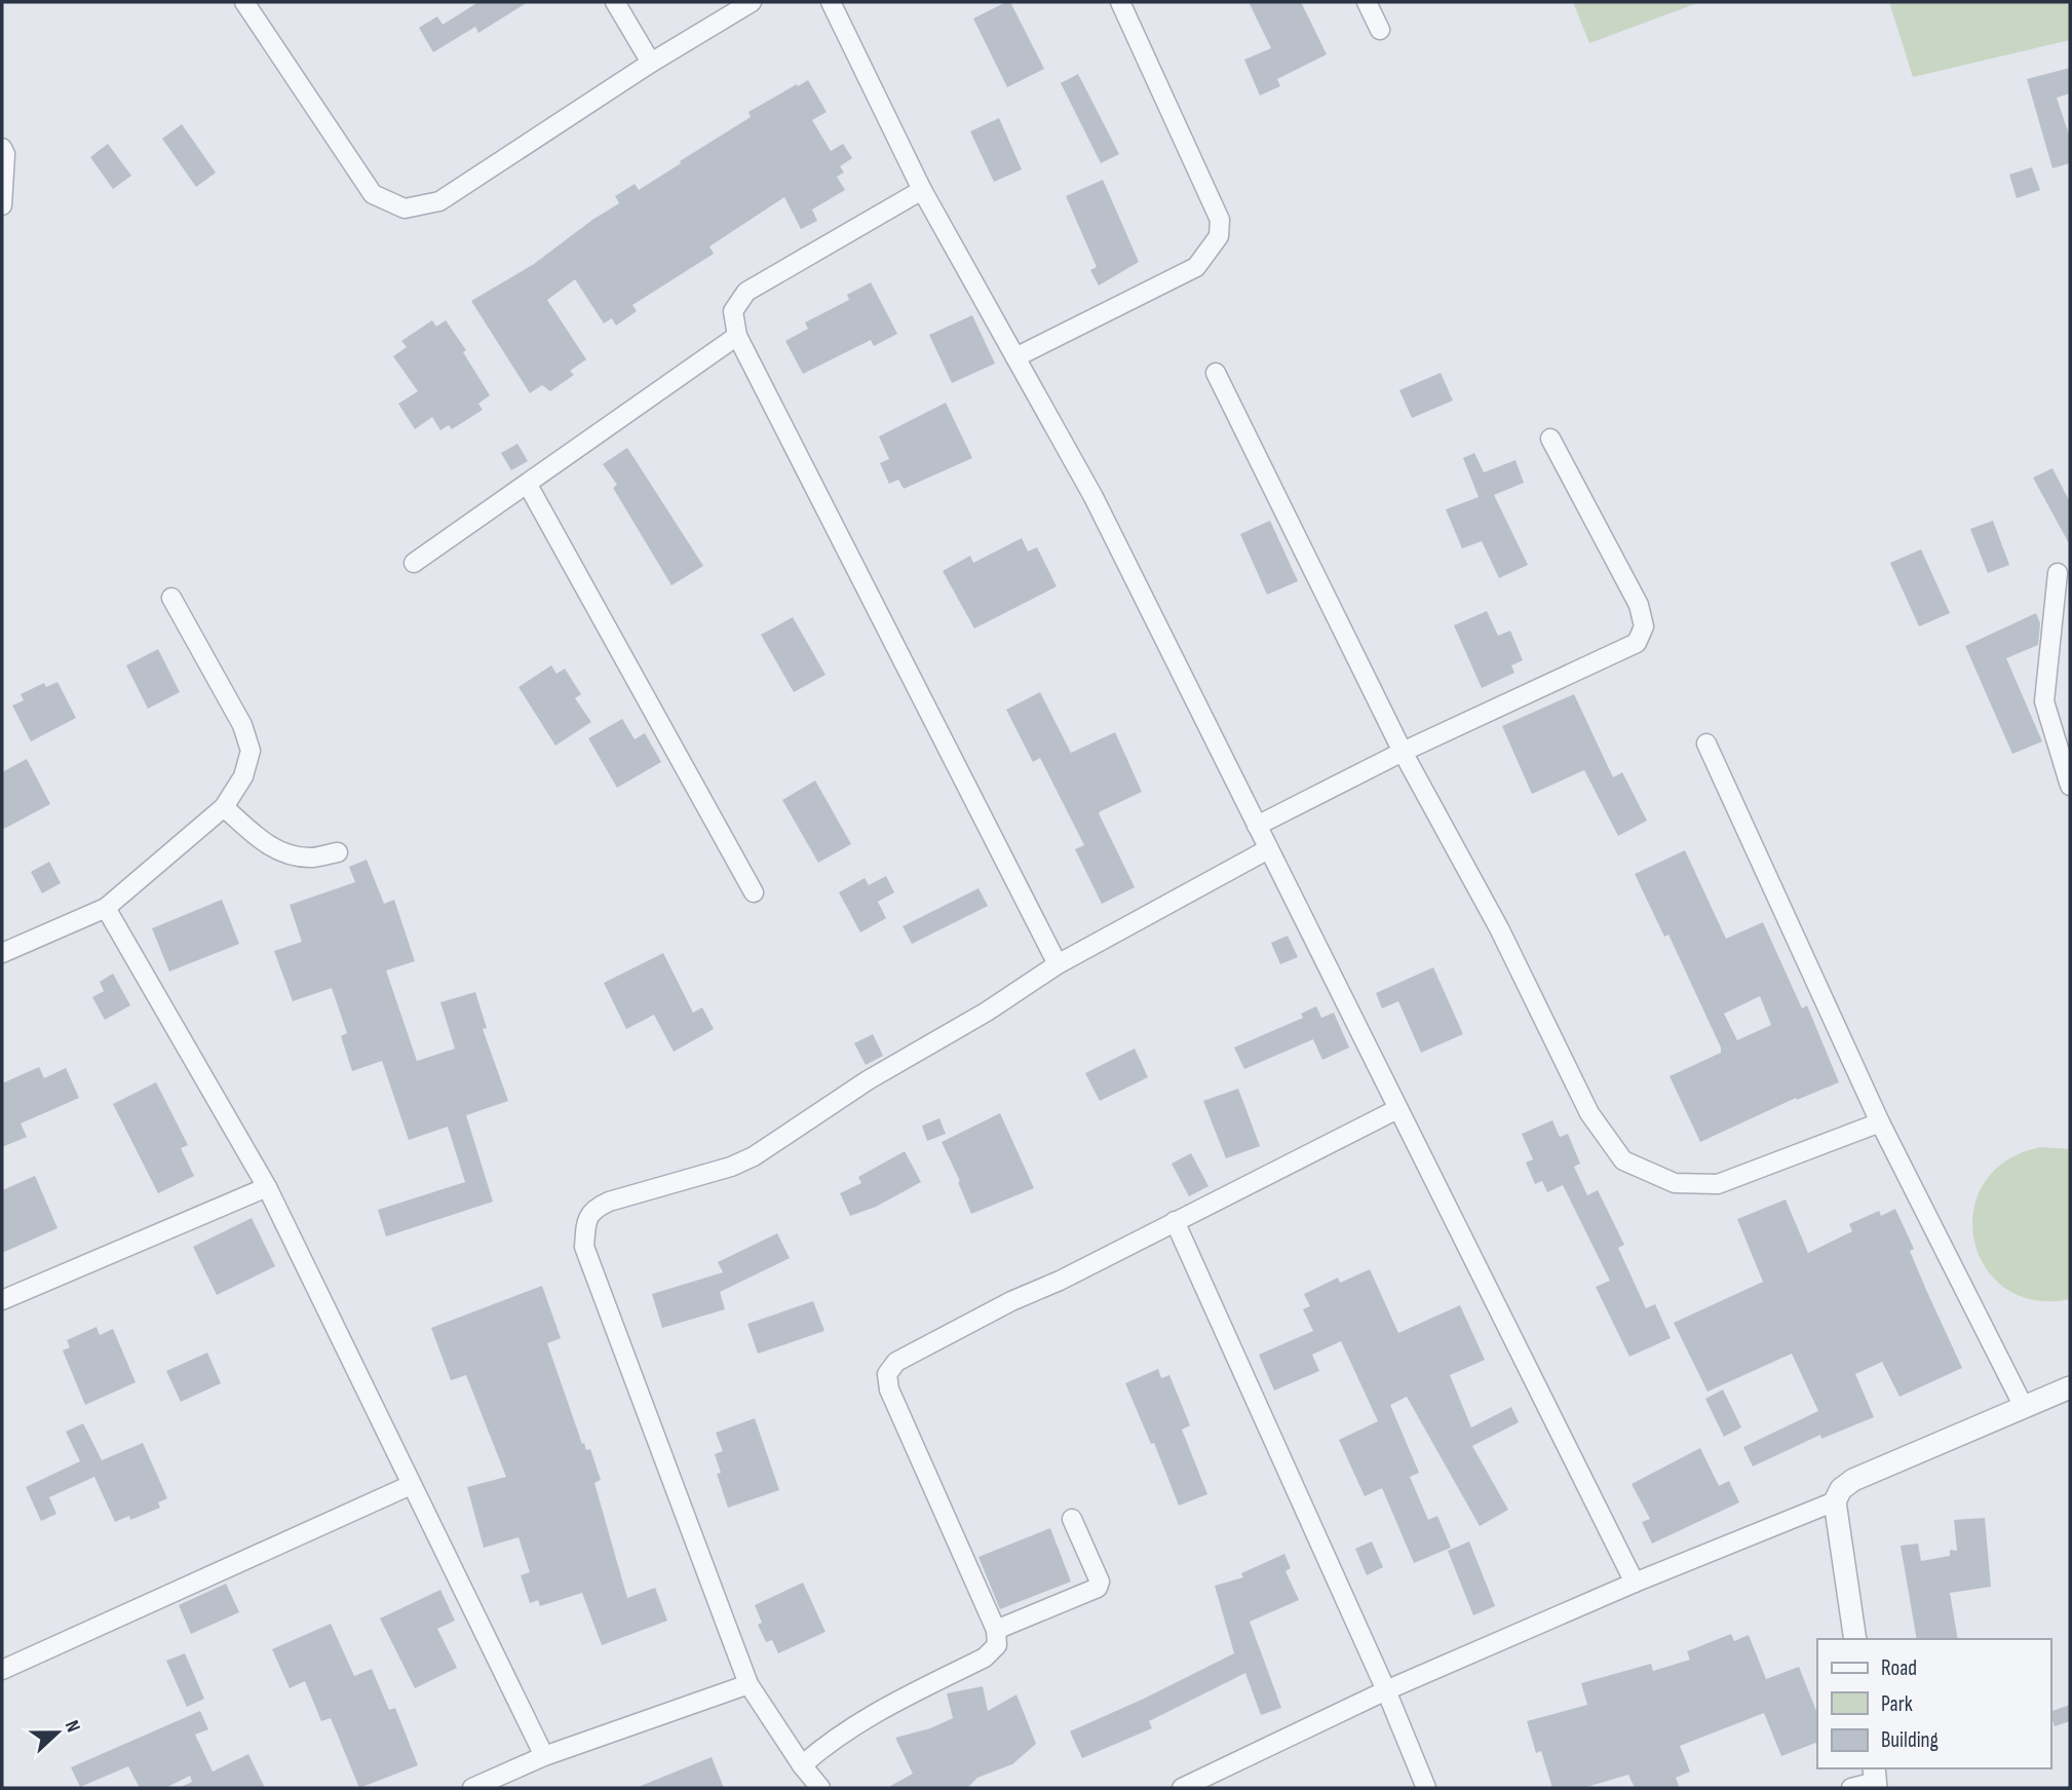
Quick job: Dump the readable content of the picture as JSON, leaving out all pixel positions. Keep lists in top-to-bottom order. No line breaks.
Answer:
{"legend":["Road","Park","Building"],"north":"right"}
